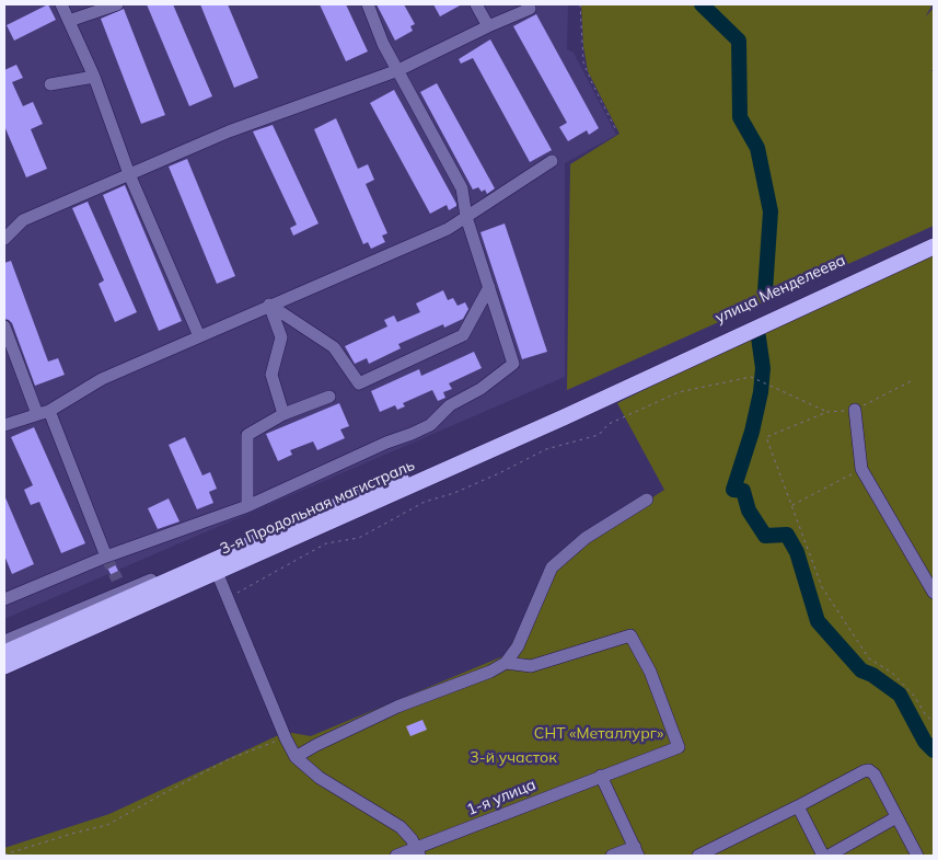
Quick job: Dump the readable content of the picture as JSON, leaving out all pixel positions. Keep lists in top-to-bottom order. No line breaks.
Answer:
{"streets":{"highway":["улица Менделеева","3-я Продольная магистраль"],"street":["1-я улица"]},"crossings":[["улица Менделеева","3-я Продольная магистраль"]],"parks":["СНТ «Металлург»","3-й участок"]}
